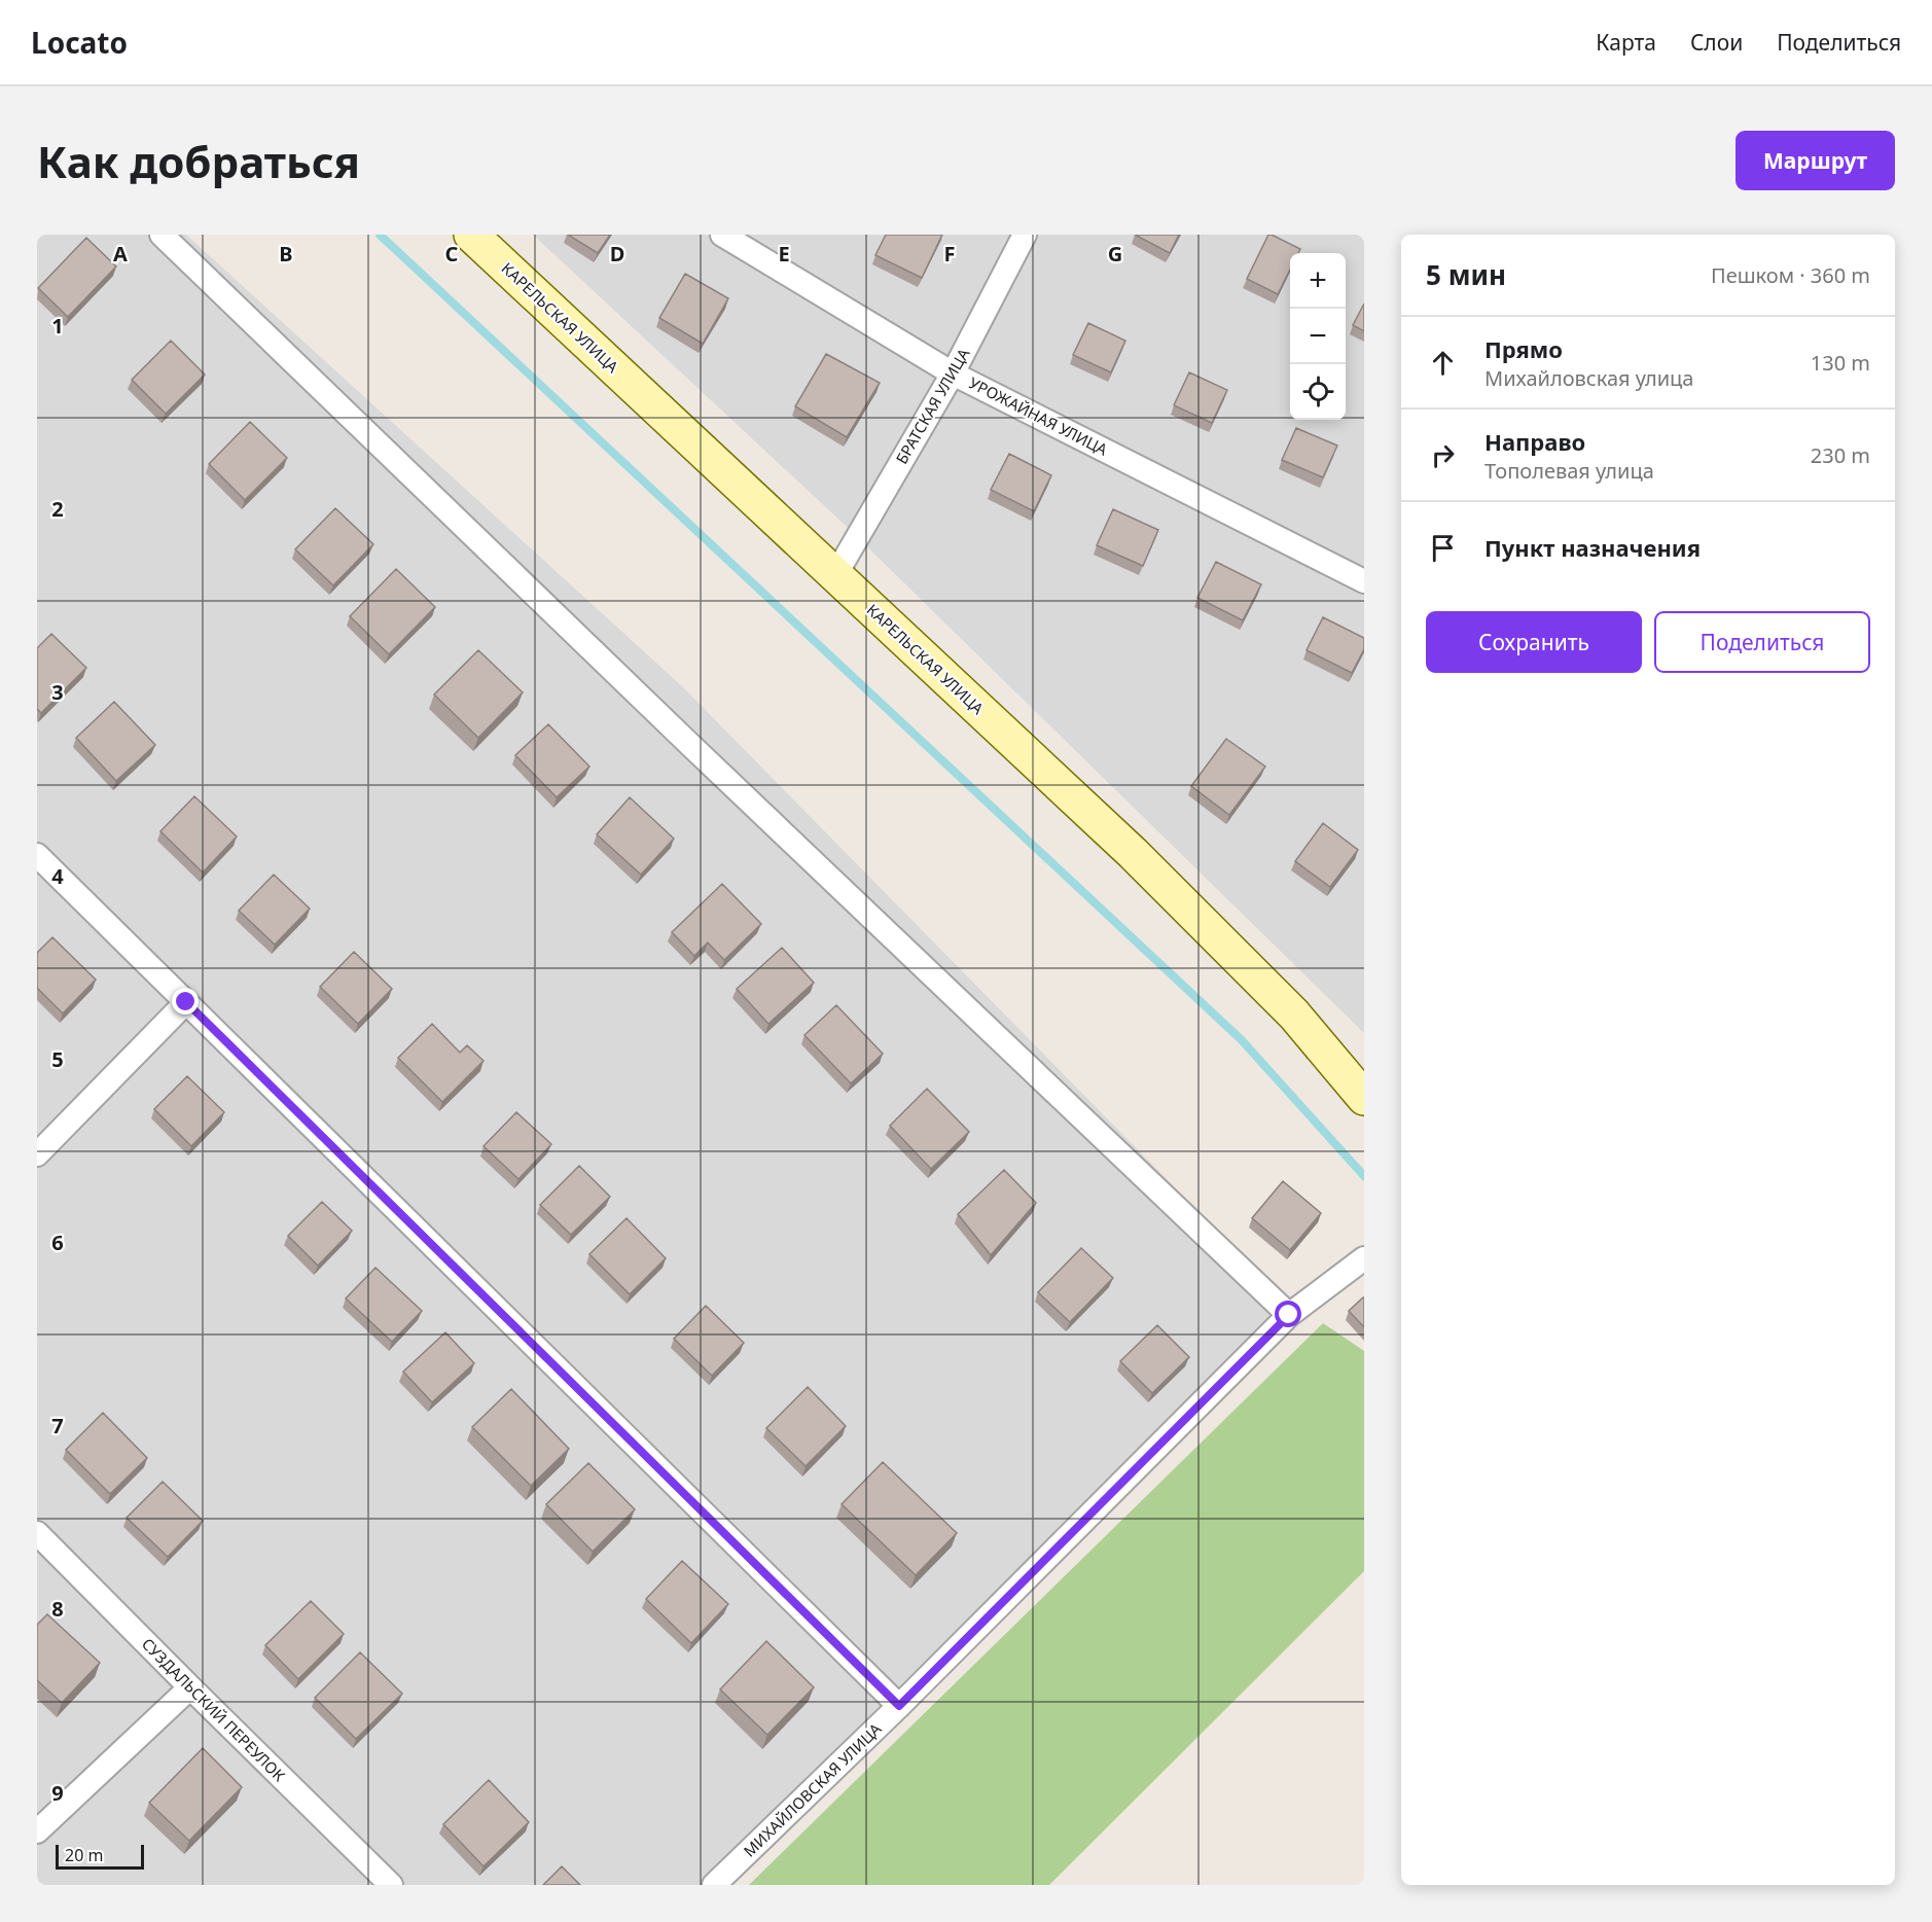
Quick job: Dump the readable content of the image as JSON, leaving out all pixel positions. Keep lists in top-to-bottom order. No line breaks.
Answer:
{"streets":{"main road":["КАРЕЛЬСКАЯ УЛИЦА"],"street":["БРАТСКАЯ УЛИЦА","УРОЖАЙНАЯ УЛИЦА","СУЗДАЛЬСКИЙ ПЕРЕУЛОК","МИХАЙЛОВСКАЯ УЛИЦА"]},"crossings":[["КАРЕЛЬСКАЯ УЛИЦА","БРАТСКАЯ УЛИЦА"],["БРАТСКАЯ УЛИЦА","УРОЖАЙНАЯ УЛИЦА"]],"scale_bar":"20 m","page":{"header":"Locato","nav":["Карта","Слои","Поделиться"],"buttons":["Маршрут",["Сохранить","Поделиться"]],"title":"Как добраться","heading":["5 мин","Пешком · 360 m"],"map_buttons":["+","−"],"list":[["Прямо","Михайловская улица","130 m"],["Направо","Тополевая улица","230 m"],"Пункт назначения"],"scale":"20 m"},"grid":{"columns":["A","B","C","D","E","F","G"],"rows":["1","2","3","4","5","6","7","8","9"]}}
